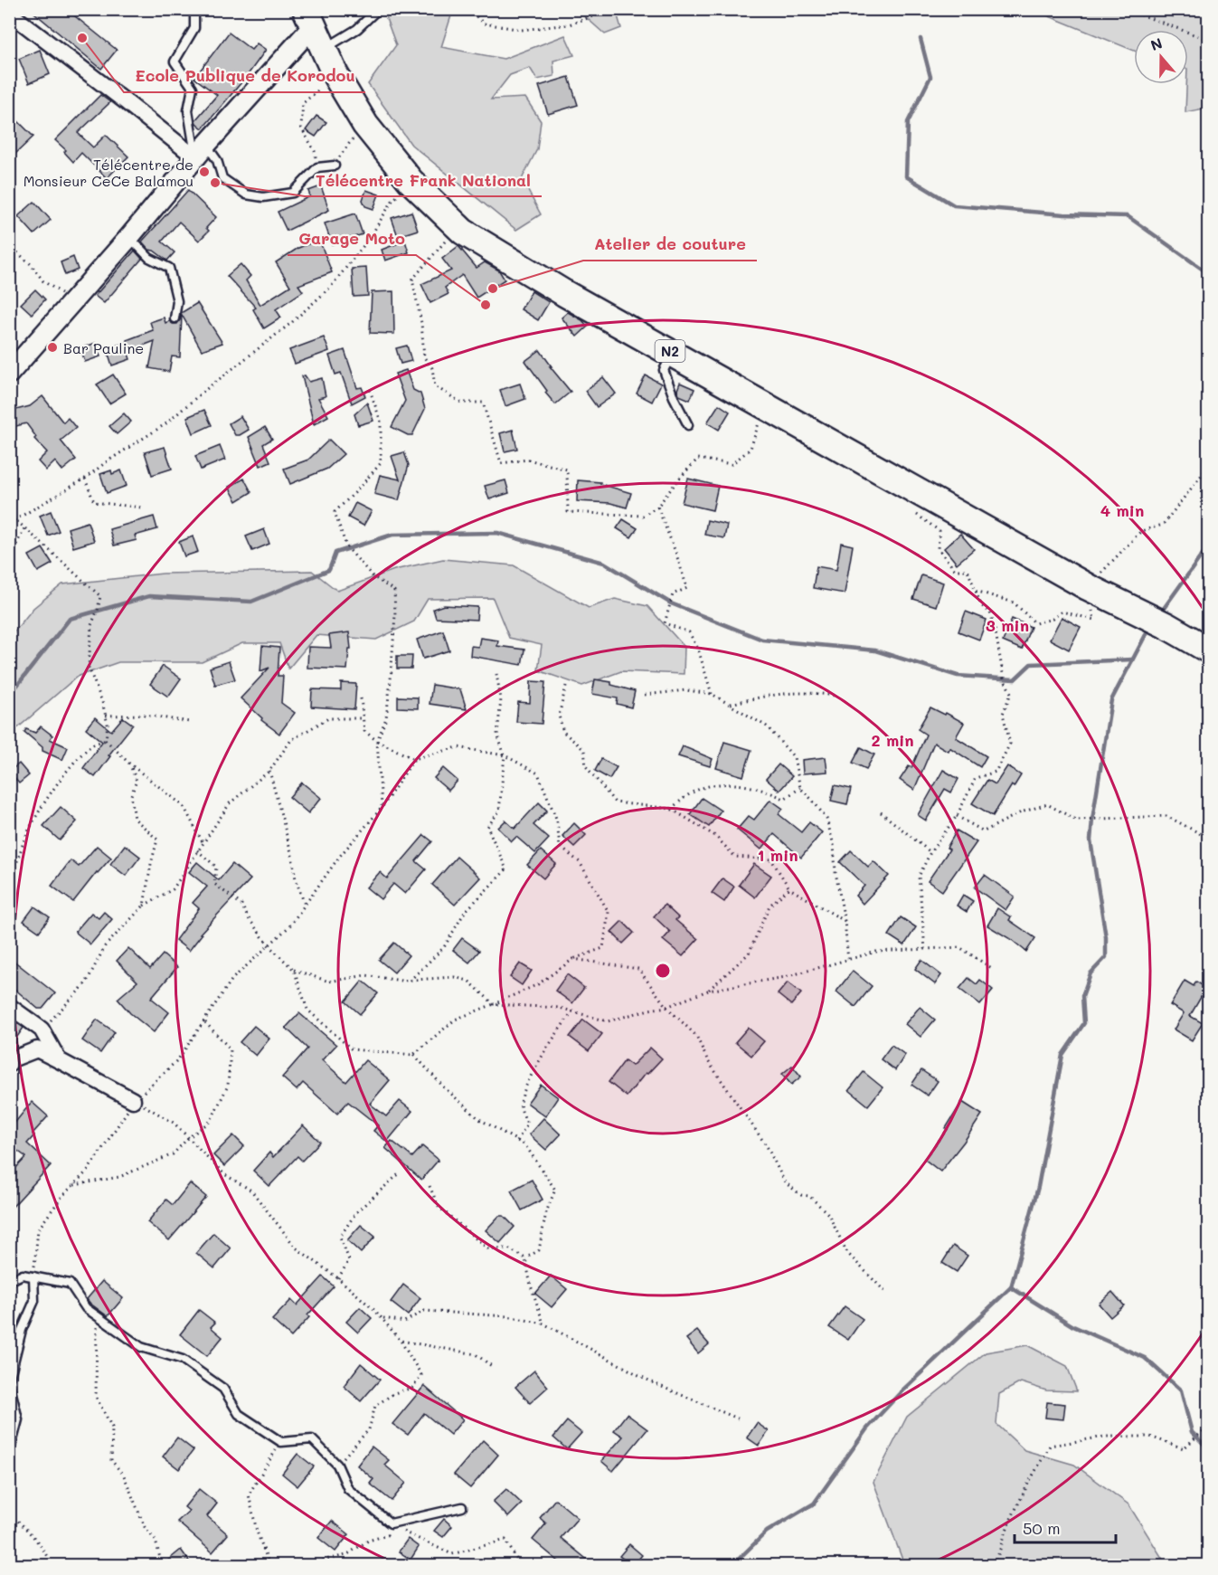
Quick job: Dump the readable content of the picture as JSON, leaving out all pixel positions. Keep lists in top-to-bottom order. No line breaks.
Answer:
{"streets":{"highway":["N2"]},"places":["Ecole Publique de Korodou","Télécentre de Monsieur CeCe Balamou","Télécentre Frank National","Atelier de couture","Garage Moto","Bar Pauline"],"scale_bar":"50 m","north":"top","rings":["4 min","3 min","2 min","1 min"]}
